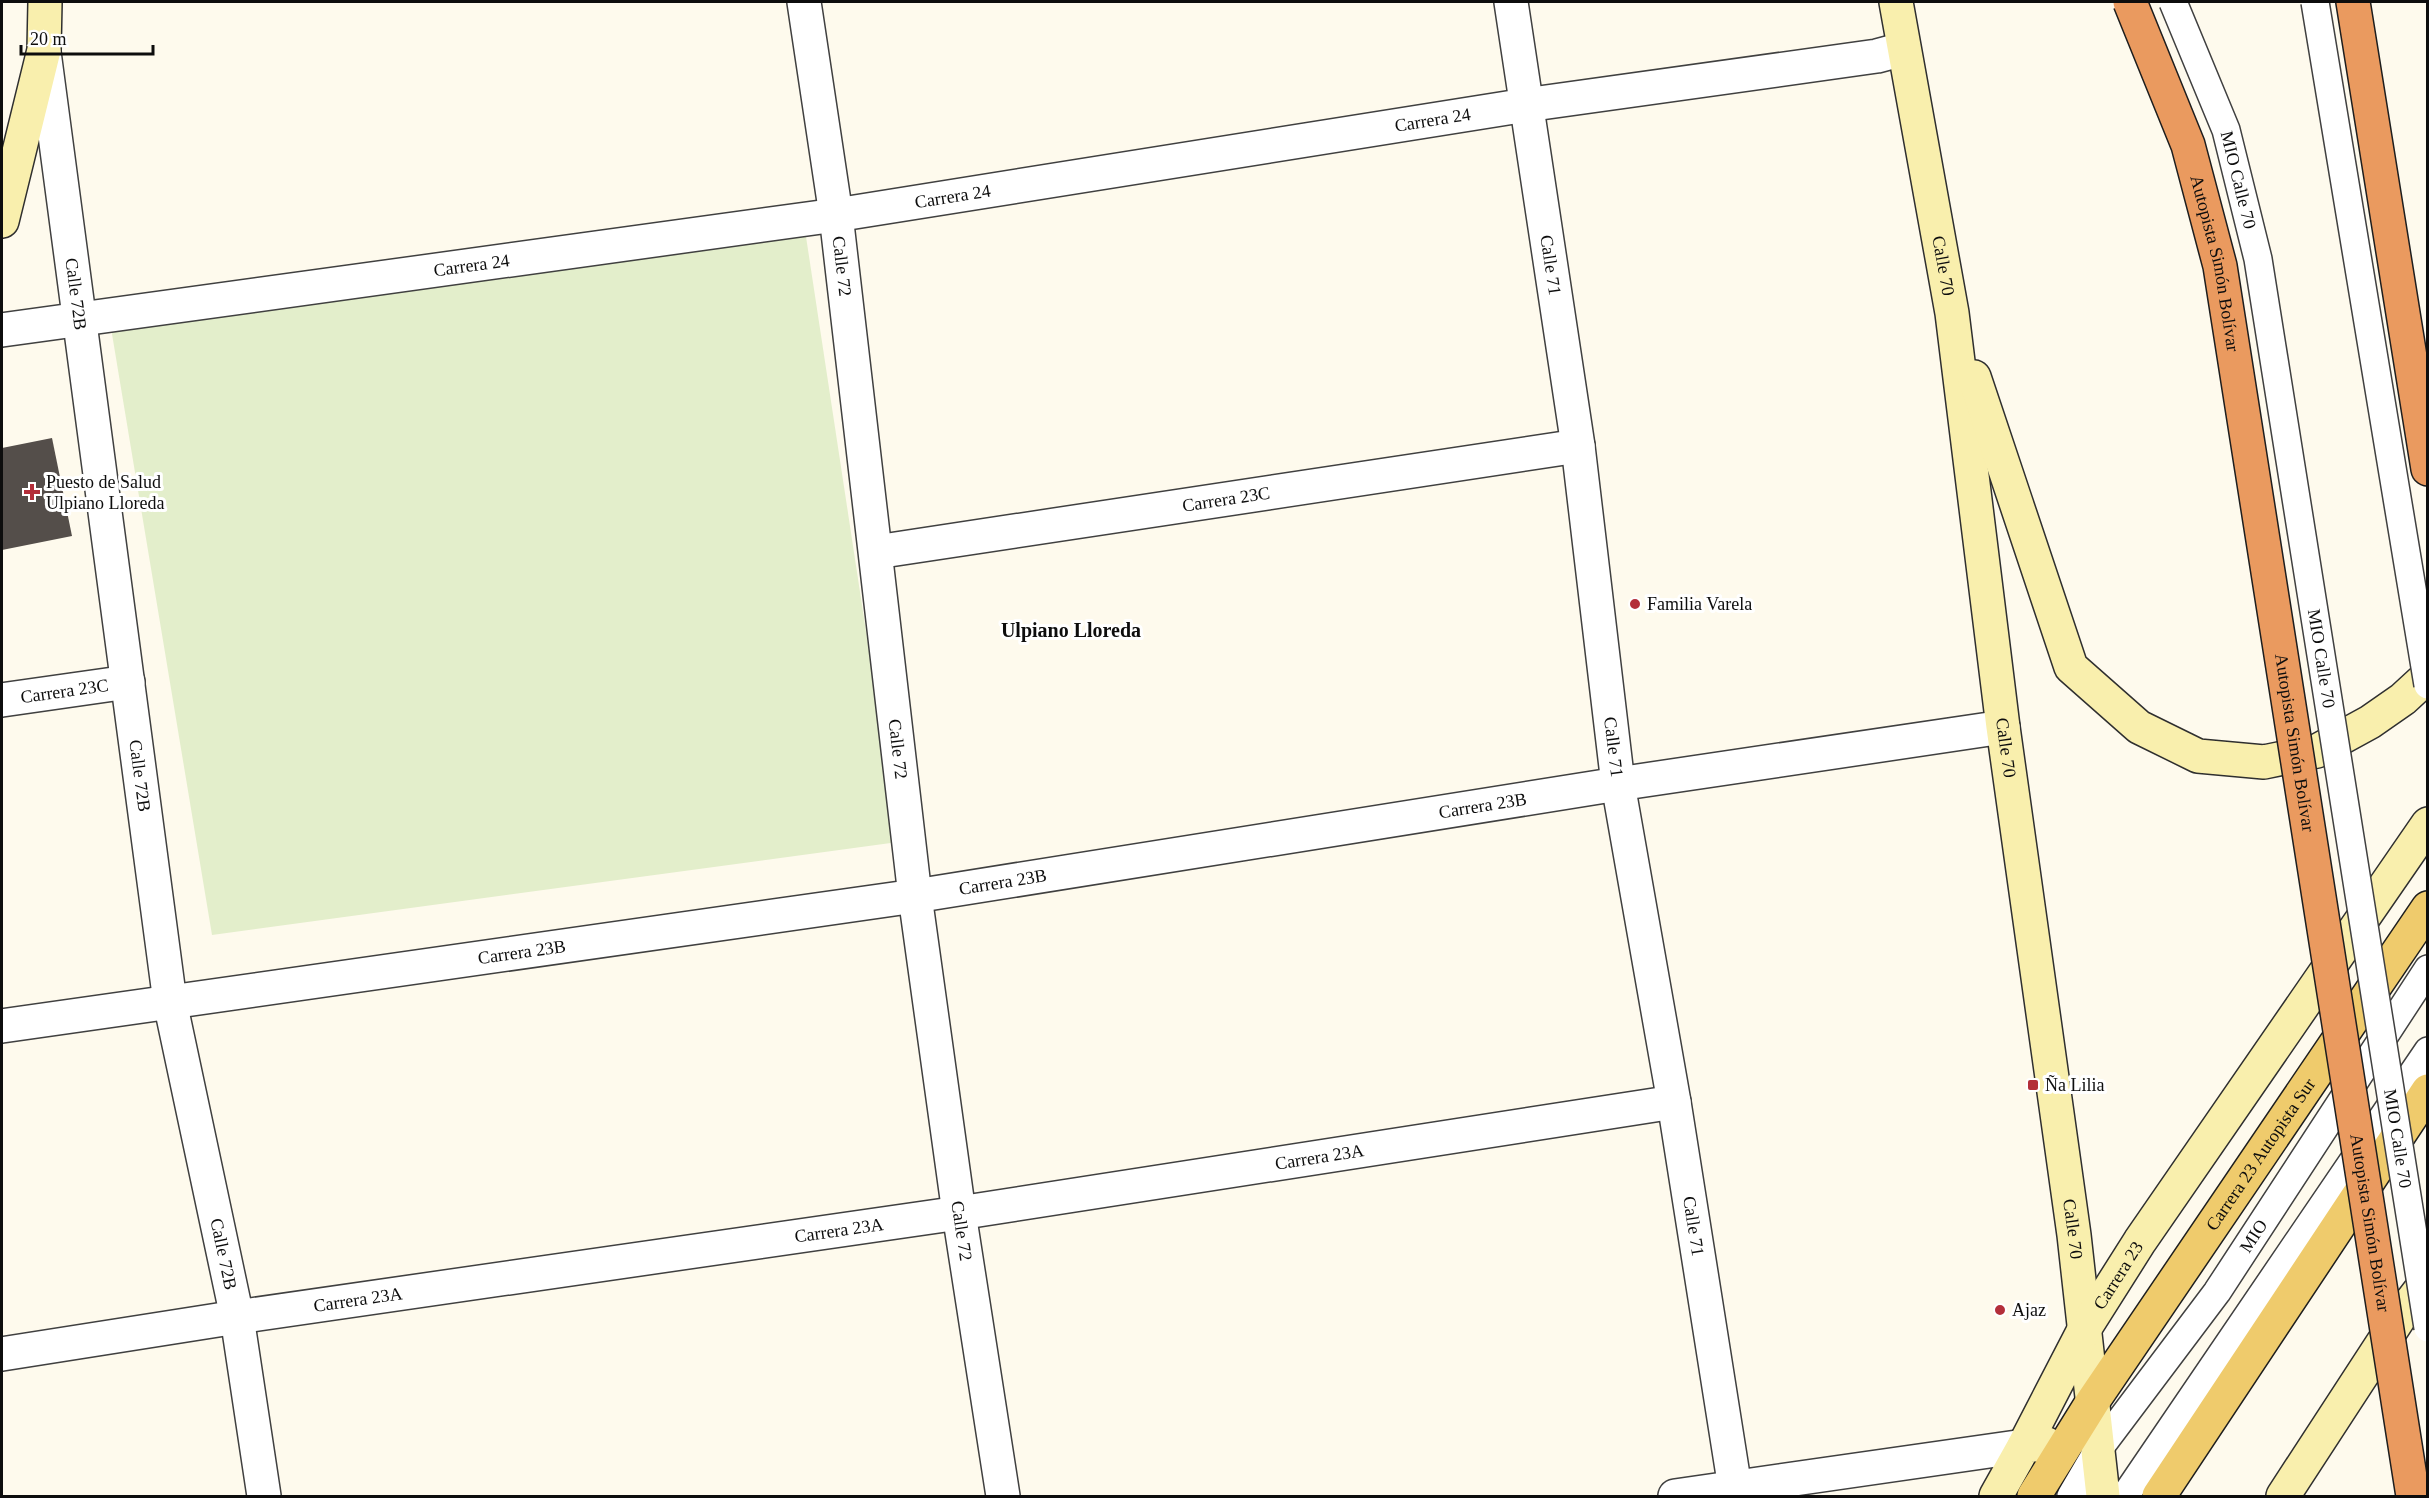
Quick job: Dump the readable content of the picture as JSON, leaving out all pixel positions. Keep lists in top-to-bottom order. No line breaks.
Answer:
{"streets":{"highway":["Autopista Simón Bolívar"],"main road":["Carrera 23 Autopista Sur"],"street":["Carrera 24","Calle 71","Calle 70","Calle 72","Calle 72B","Carrera 23C","Carrera 23B","Carrera 23A","Carrera 23"],"lane":["MIO Calle 70","MIO"]},"crossings":[["Carrera 24","Calle 71"],["Carrera 24","Calle 70"],["Carrera 24","Calle 72"],["Carrera 24","Calle 72B"],["Calle 71","Carrera 23C"],["Calle 71","Carrera 23B"],["Calle 71","Carrera 23A"],["Calle 70","Carrera 23B"],["Calle 70","Carrera 23 Autopista Sur"],["Calle 70","MIO"],["Calle 70","Carrera 23"],["Calle 72","Carrera 23C"],["Calle 72","Carrera 23B"],["Calle 72","Carrera 23A"],["Calle 72B","Carrera 23C"],["Calle 72B","Carrera 23B"],["Calle 72B","Carrera 23A"]],"districts":["Ulpiano Lloreda"],"places":{"health":["Puesto de Salud Ulpiano Lloreda"],"other":["Familia Varela","Ajaz"],"transit":["Ña Lilia"]},"scale_bar":"20 m"}
